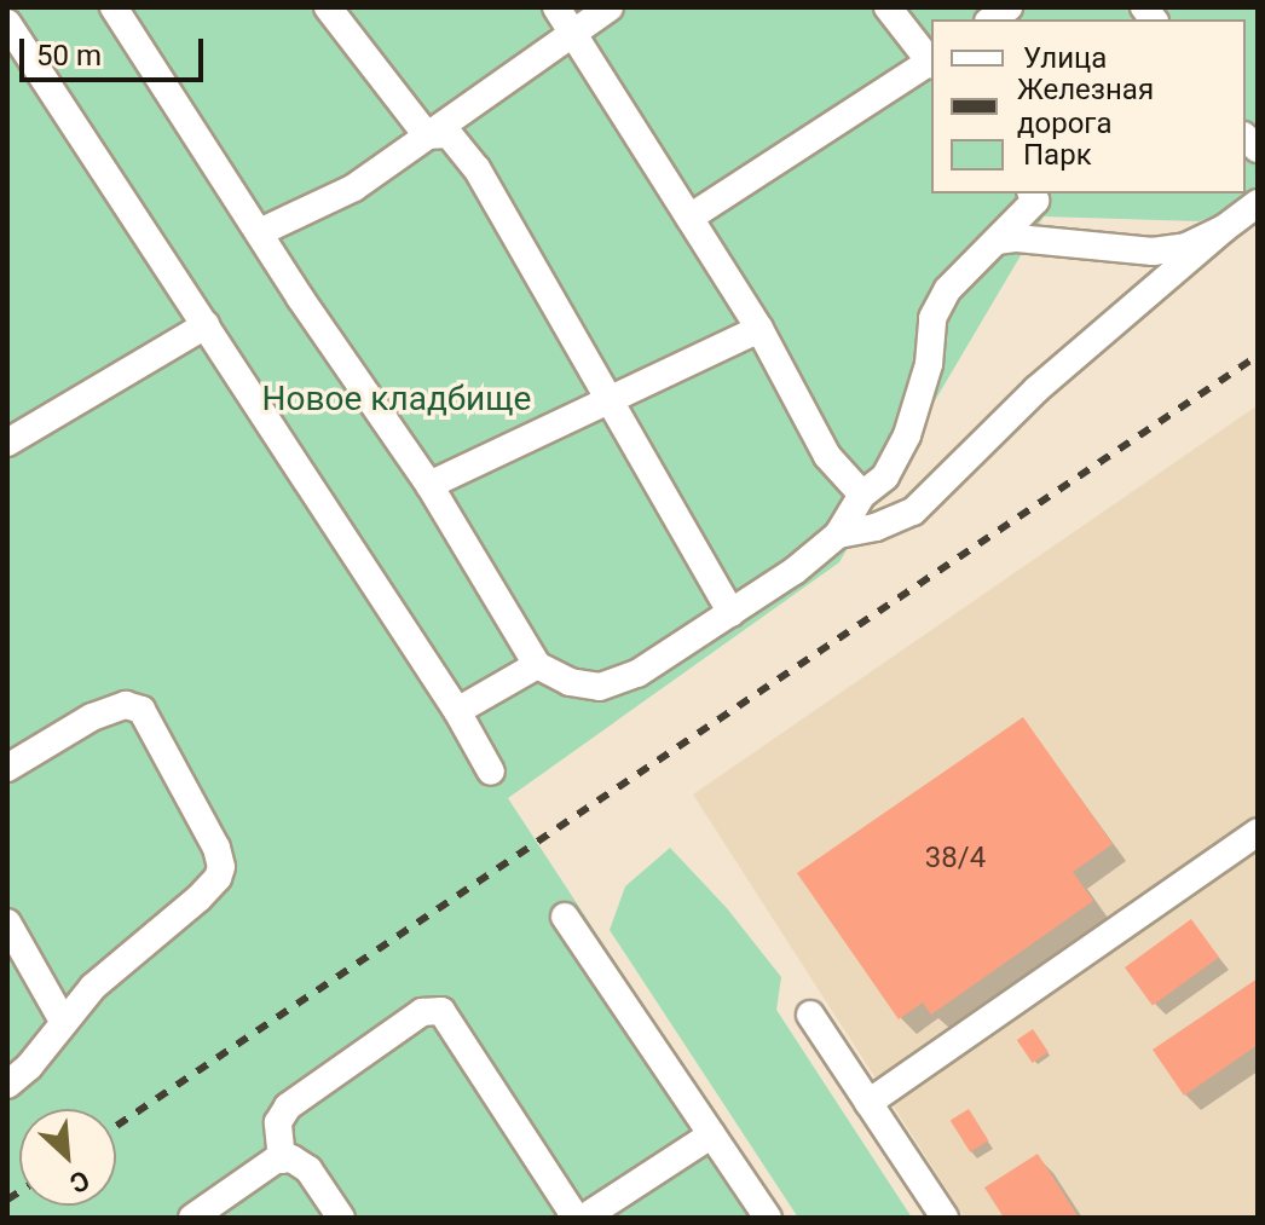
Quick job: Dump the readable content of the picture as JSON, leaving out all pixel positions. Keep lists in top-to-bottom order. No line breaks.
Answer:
{"parks":["Новое кладбище"],"house_numbers":["38/4"],"legend":["Улица","Железная дорога","Парк"],"scale_bar":"50 m","north":"bottom right"}
